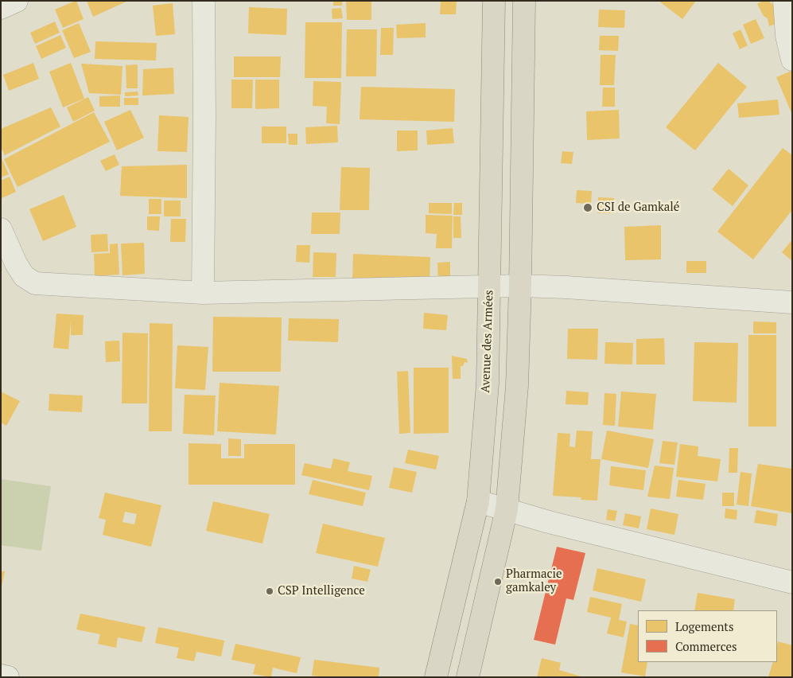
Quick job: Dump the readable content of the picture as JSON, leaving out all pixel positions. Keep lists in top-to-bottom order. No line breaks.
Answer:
{"streets":{"highway":["Avenue des Armées"]},"places":["CSI de Gamkalé","Pharmacie gamkaley","CSP Intelligence"],"legend":["Logements","Commerces"]}
